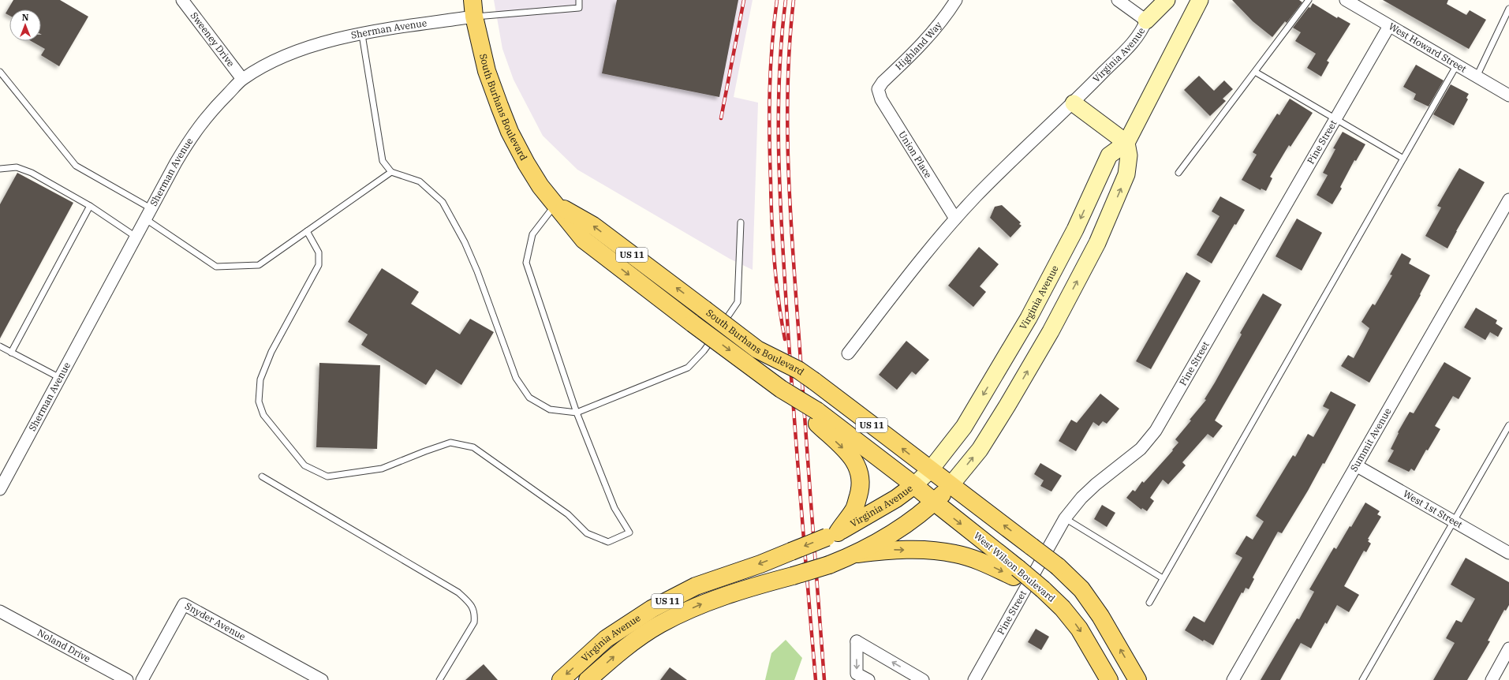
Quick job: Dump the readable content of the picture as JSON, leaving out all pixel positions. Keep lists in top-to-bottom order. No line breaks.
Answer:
{"streets":{"main road":["Virginia Avenue","South Burhans Boulevard","US 11","West Wilson Boulevard"],"street":["Sherman Avenue","Sweeney Drive","Highland Way","West Howard Street","Pine Street","Union Place","Summit Avenue","West 1st Street","Snyder Avenue","Noland Drive"]},"crossings":[["Sherman Avenue","Sweeney Drive"],["Sherman Avenue","South Burhans Boulevard"],["Highland Way","Union Place"],["West Howard Street","Pine Street"],["Virginia Avenue","South Burhans Boulevard"],["Virginia Avenue","Union Place"],["Virginia Avenue","West Wilson Boulevard"],["South Burhans Boulevard","West Wilson Boulevard"],["Summit Avenue","West 1st Street"]],"north":"top"}
